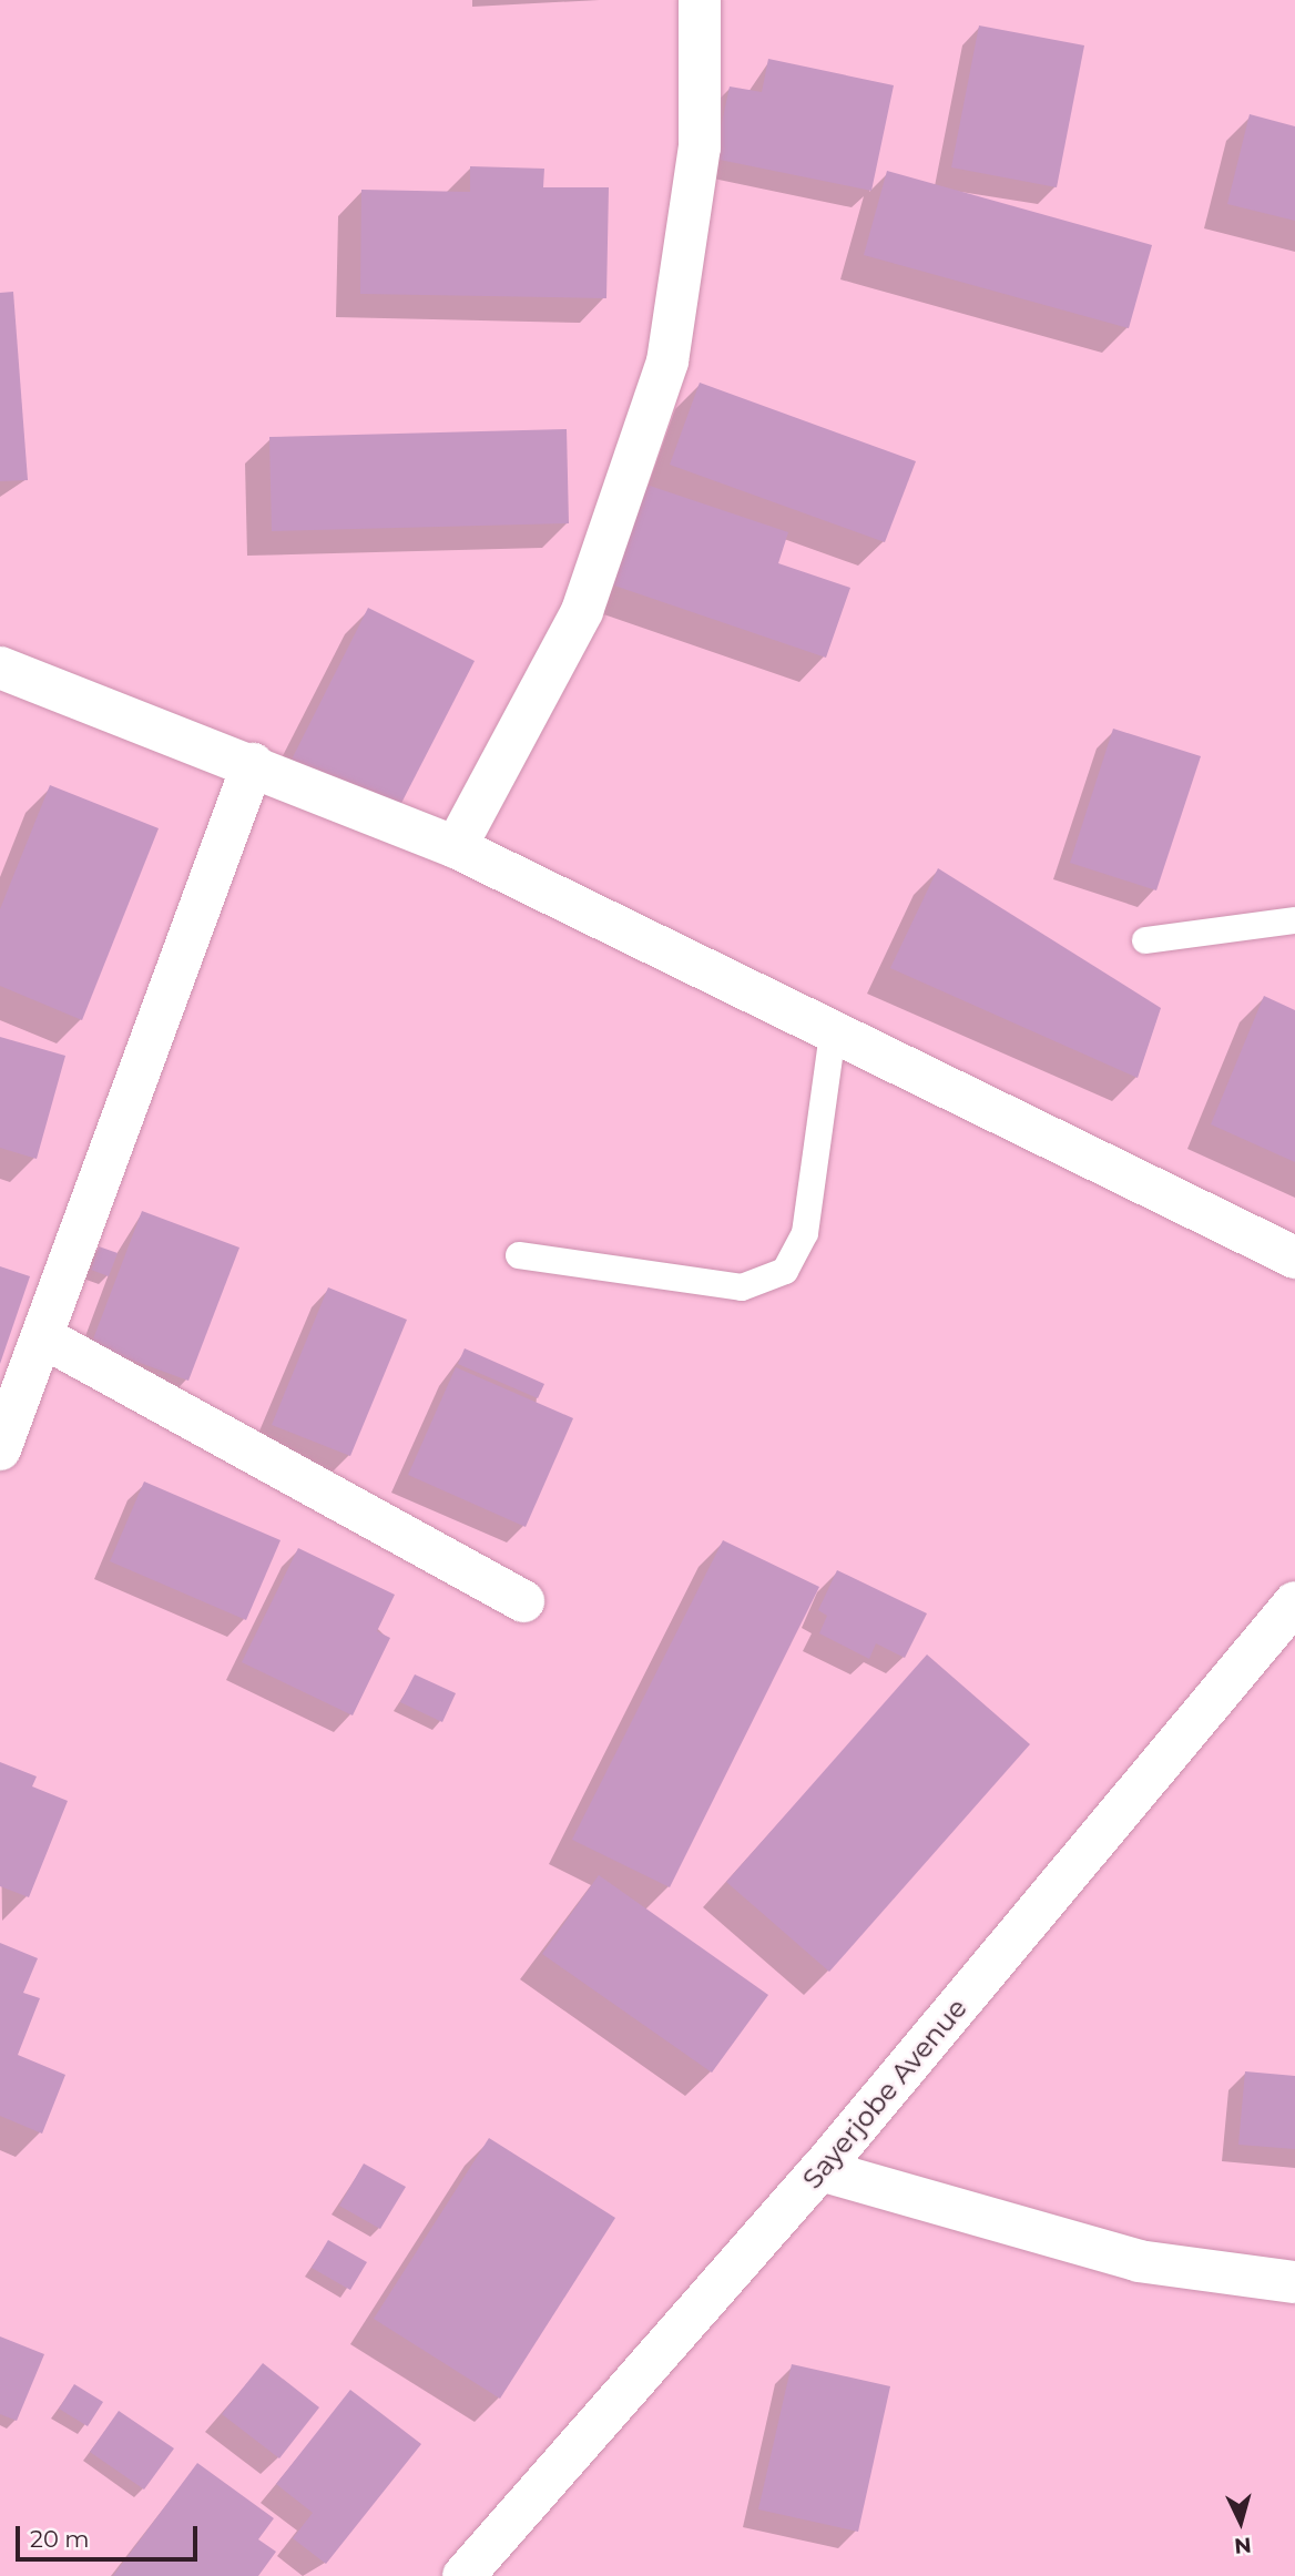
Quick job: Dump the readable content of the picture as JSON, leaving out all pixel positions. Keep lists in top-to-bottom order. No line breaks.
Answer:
{"streets":{"street":["Sayerjobe Avenue"]},"scale_bar":"20 m","north":"bottom"}
